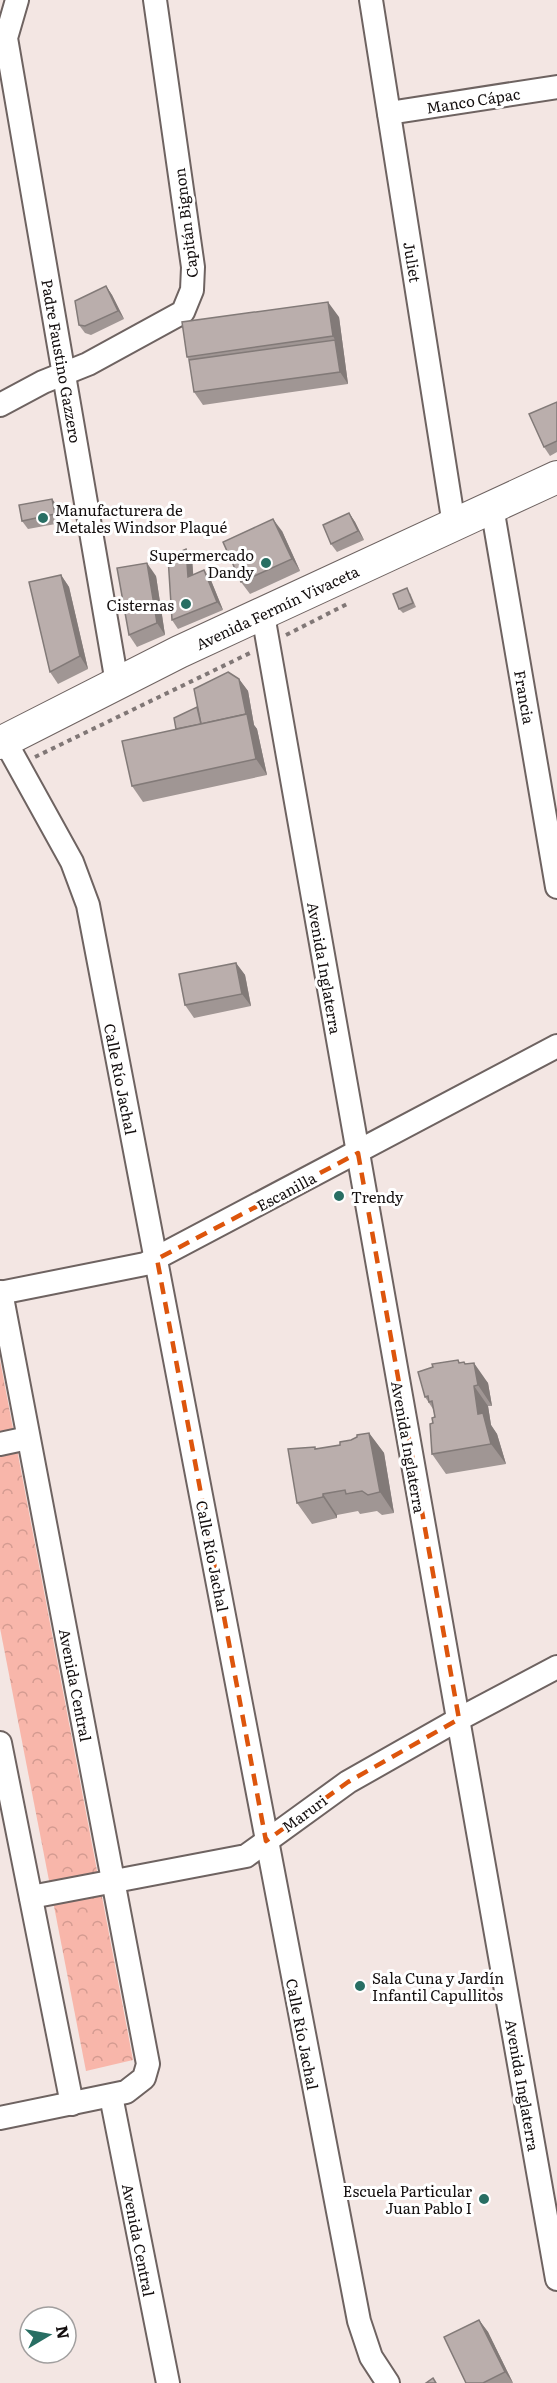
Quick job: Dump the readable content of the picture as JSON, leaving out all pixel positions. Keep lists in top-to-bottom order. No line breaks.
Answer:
{"streets":{"main road":["Avenida Fermín Vivaceta"],"street":["Manco Cápac","Capitán Bignon","Juliet","Padre Faustino Gazzero","Francia","Avenida Inglaterra","Calle Río Jachal","Escanilla","Avenida Central","Maruri"]},"crossings":[["Manco Cápac","Juliet"],["Capitán Bignon","Padre Faustino Gazzero"],["Juliet","Avenida Fermín Vivaceta"],["Padre Faustino Gazzero","Avenida Fermín Vivaceta"],["Avenida Fermín Vivaceta","Francia"],["Avenida Fermín Vivaceta","Avenida Inglaterra"],["Avenida Fermín Vivaceta","Calle Río Jachal"],["Avenida Inglaterra","Escanilla"],["Avenida Inglaterra","Maruri"],["Calle Río Jachal","Escanilla"],["Calle Río Jachal","Maruri"],["Escanilla","Avenida Central"],["Avenida Central","Maruri"]],"places":["Manufacturera de Metales Windsor Plaqué","Supermercado Dandy","Cisternas","Trendy","Sala Cuna y Jardín Infantil Capullitos","Escuela Particular Juan Pablo I"],"north":"right"}
